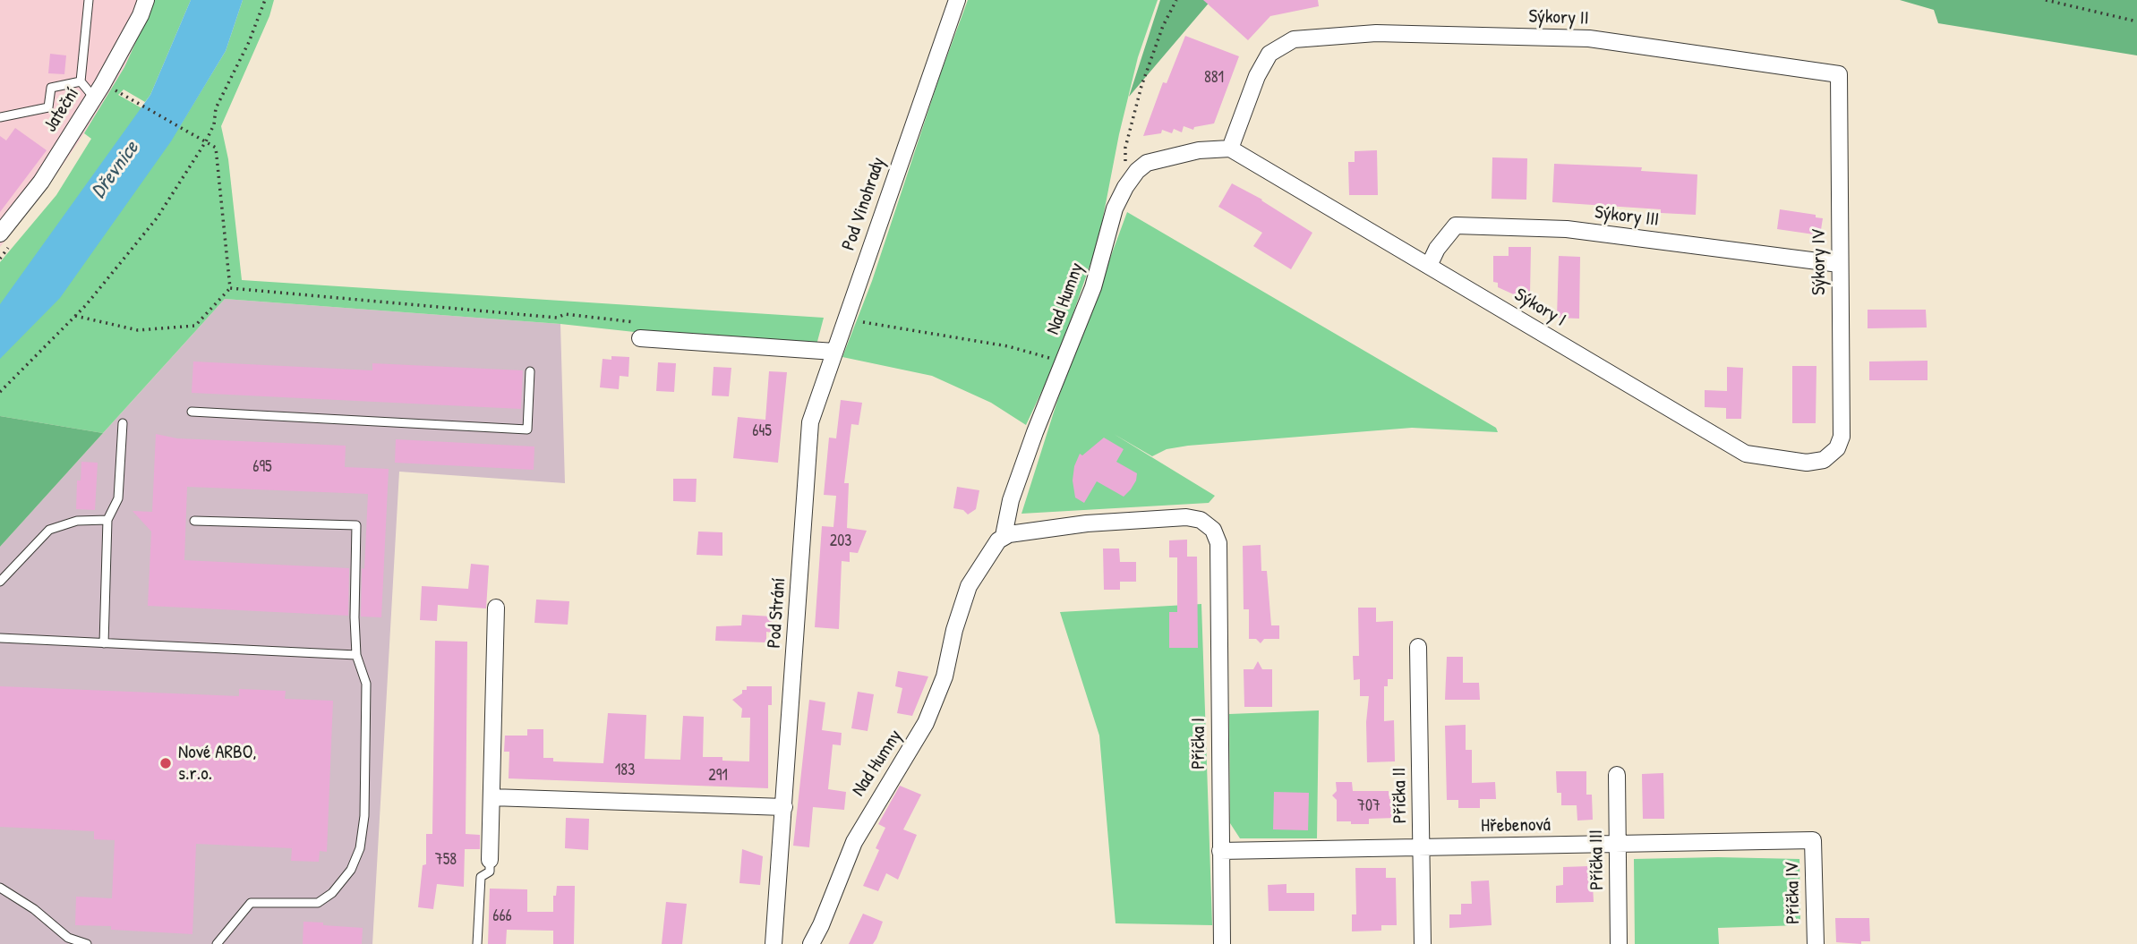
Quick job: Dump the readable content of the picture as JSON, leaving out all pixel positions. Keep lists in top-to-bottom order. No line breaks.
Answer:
{"streets":{"street":["Sýkory II","Jateční","Pod Vinohrady","Sýkory III","Sýkory IV","Nad Humny","Sýkory I","Pod Strání","Příčka I","Příčka II","Hřebenová","Příčka III","Příčka IV"]},"crossings":[["Sýkory II","Sýkory IV"],["Sýkory II","Nad Humny"],["Sýkory II","Sýkory I"],["Pod Vinohrady","Pod Strání"],["Sýkory III","Sýkory IV"],["Sýkory III","Sýkory I"],["Sýkory IV","Sýkory I"],["Nad Humny","Sýkory I"],["Nad Humny","Příčka I"],["Příčka I","Hřebenová"],["Příčka II","Hřebenová"],["Hřebenová","Příčka III"],["Hřebenová","Příčka IV"]],"water":["Dřevnice"],"places":["Nové ARBO, s.r.o."],"house_numbers":["881","645","695","203","183","291","707","758","666"]}
